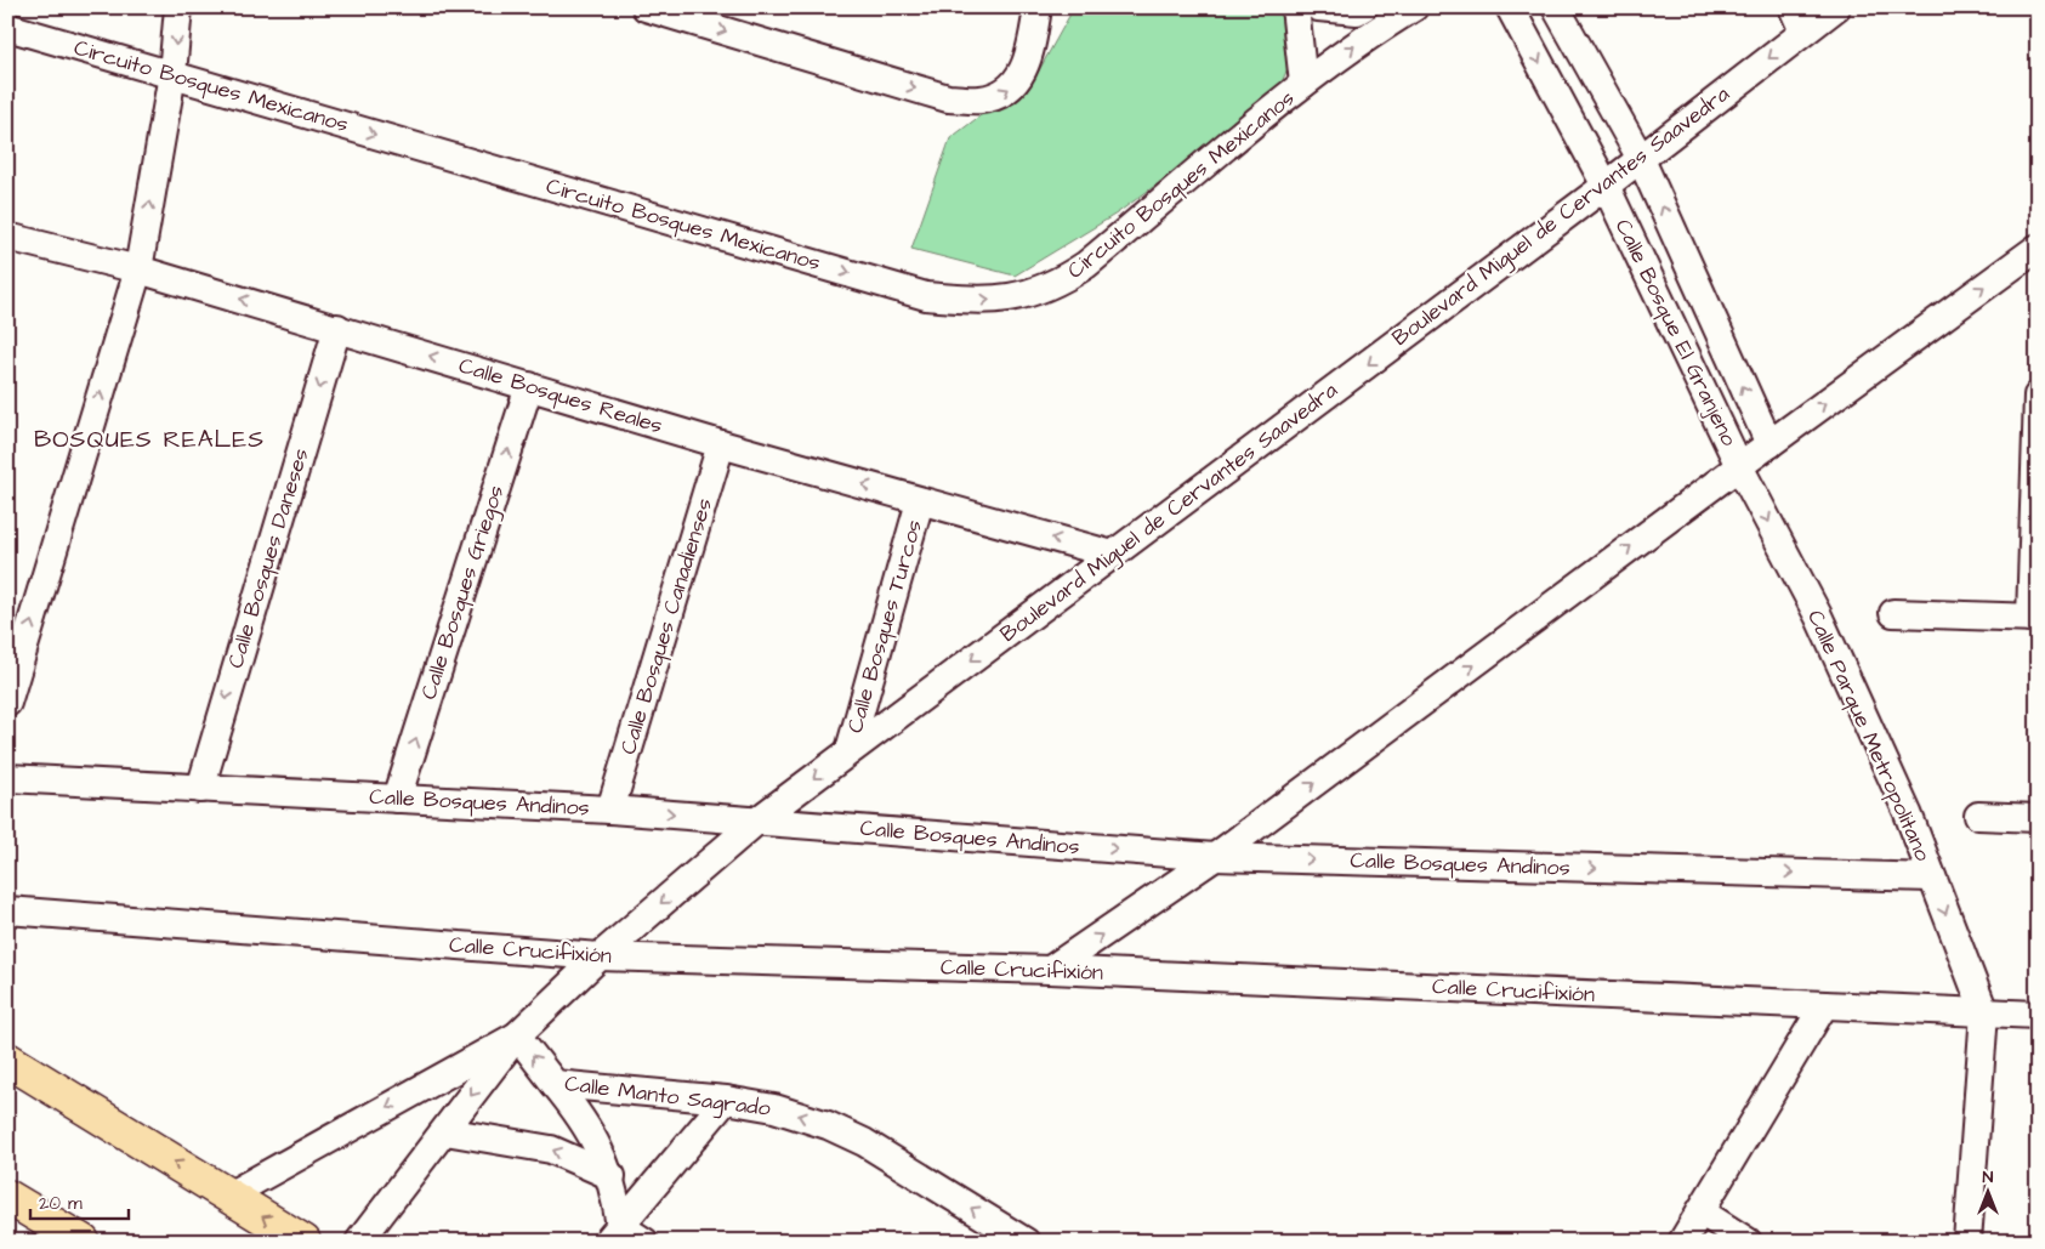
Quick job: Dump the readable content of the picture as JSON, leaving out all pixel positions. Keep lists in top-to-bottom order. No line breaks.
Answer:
{"streets":{"street":["Circuito Bosques Mexicanos","Boulevard Miguel de Cervantes Saavedra","Calle Bosque El Granjeno","Calle Bosques Reales","Calle Bosques Daneses","Calle Bosques Griegos","Calle Bosques Canadienses","Calle Bosques Turcos","Calle Parque Metropolitano","Calle Bosques Andinos","Calle Crucifixión","Calle Manto Sagrado"]},"crossings":[["Boulevard Miguel de Cervantes Saavedra","Calle Bosque El Granjeno"],["Boulevard Miguel de Cervantes Saavedra","Calle Bosques Reales"],["Boulevard Miguel de Cervantes Saavedra","Calle Bosques Turcos"],["Boulevard Miguel de Cervantes Saavedra","Calle Bosques Andinos"],["Boulevard Miguel de Cervantes Saavedra","Calle Crucifixión"],["Boulevard Miguel de Cervantes Saavedra","Calle Manto Sagrado"],["Calle Bosque El Granjeno","Calle Parque Metropolitano"],["Calle Bosques Reales","Calle Bosques Daneses"],["Calle Bosques Reales","Calle Bosques Griegos"],["Calle Bosques Reales","Calle Bosques Canadienses"],["Calle Bosques Reales","Calle Bosques Turcos"],["Calle Bosques Daneses","Calle Bosques Andinos"],["Calle Bosques Griegos","Calle Bosques Andinos"],["Calle Bosques Canadienses","Calle Bosques Andinos"],["Calle Parque Metropolitano","Calle Bosques Andinos"],["Calle Parque Metropolitano","Calle Crucifixión"]],"one_way":["Circuito Bosques Mexicanos","Boulevard Miguel de Cervantes Saavedra","Calle Bosques Reales","Calle Bosques Griegos","Calle Parque Metropolitano","Calle Bosques Andinos","Calle Manto Sagrado"],"districts":["BOSQUES REALES"],"scale_bar":"20 m","north":"top"}
